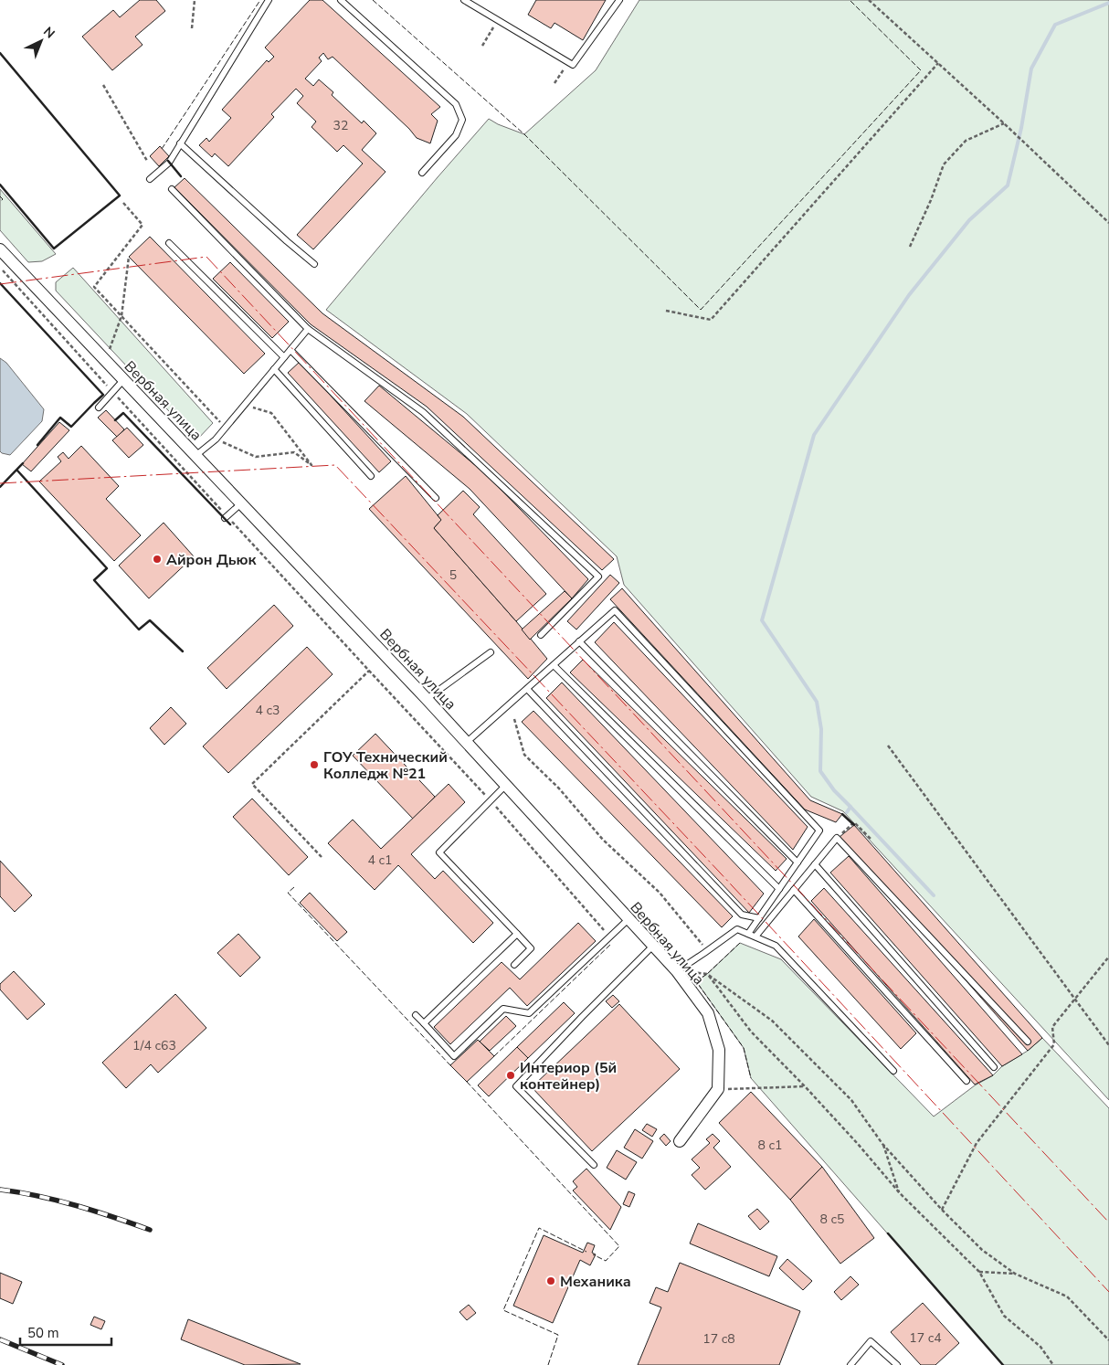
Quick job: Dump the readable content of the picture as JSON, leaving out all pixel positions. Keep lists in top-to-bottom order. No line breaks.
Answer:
{"streets":{"street":["Вербная улица"]},"places":["Айрон Дьюк","ГОУ Технический Колледж №21","Интериор (5й контейнер)","Механика"],"house_numbers":["32","5","4 с3","4 с1","1/4 с63","8 с1","8 с5","17 с4","17 с8"],"scale_bar":"50 m","north":"top right"}
